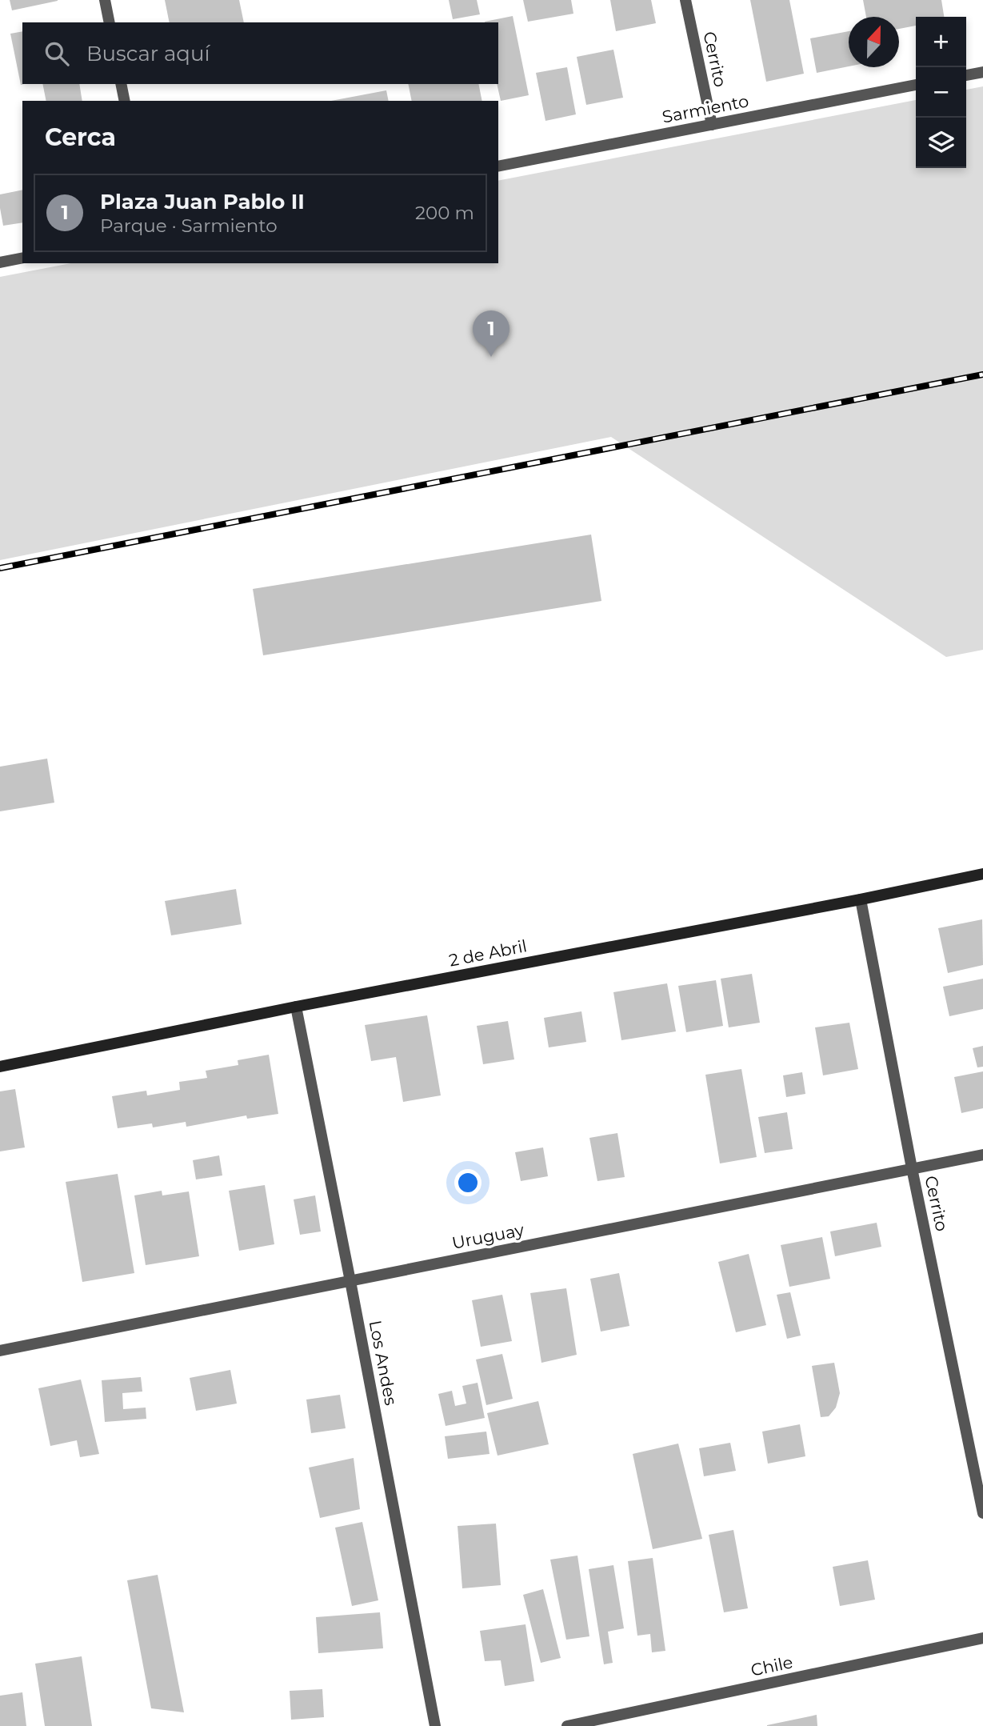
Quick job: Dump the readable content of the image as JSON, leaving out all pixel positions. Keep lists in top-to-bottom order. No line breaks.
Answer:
{"streets":{"main road":["2 de Abril"],"street":["Cerrito","Sarmiento","Uruguay","Los Andes","Chile"]},"crossings":[["Cerrito","Sarmiento"],["Cerrito","2 de Abril"],["Cerrito","Uruguay"],["2 de Abril","Los Andes"],["Uruguay","Los Andes"]],"north":"top","page":{"map_buttons":["+","−"],"search":"Buscar aquí","heading":"Cerca","list":[{"mark":"1","name":"Plaza Juan Pablo II","note":"Parque · Sarmiento","value":"200 m"}],"pins":"1"}}
